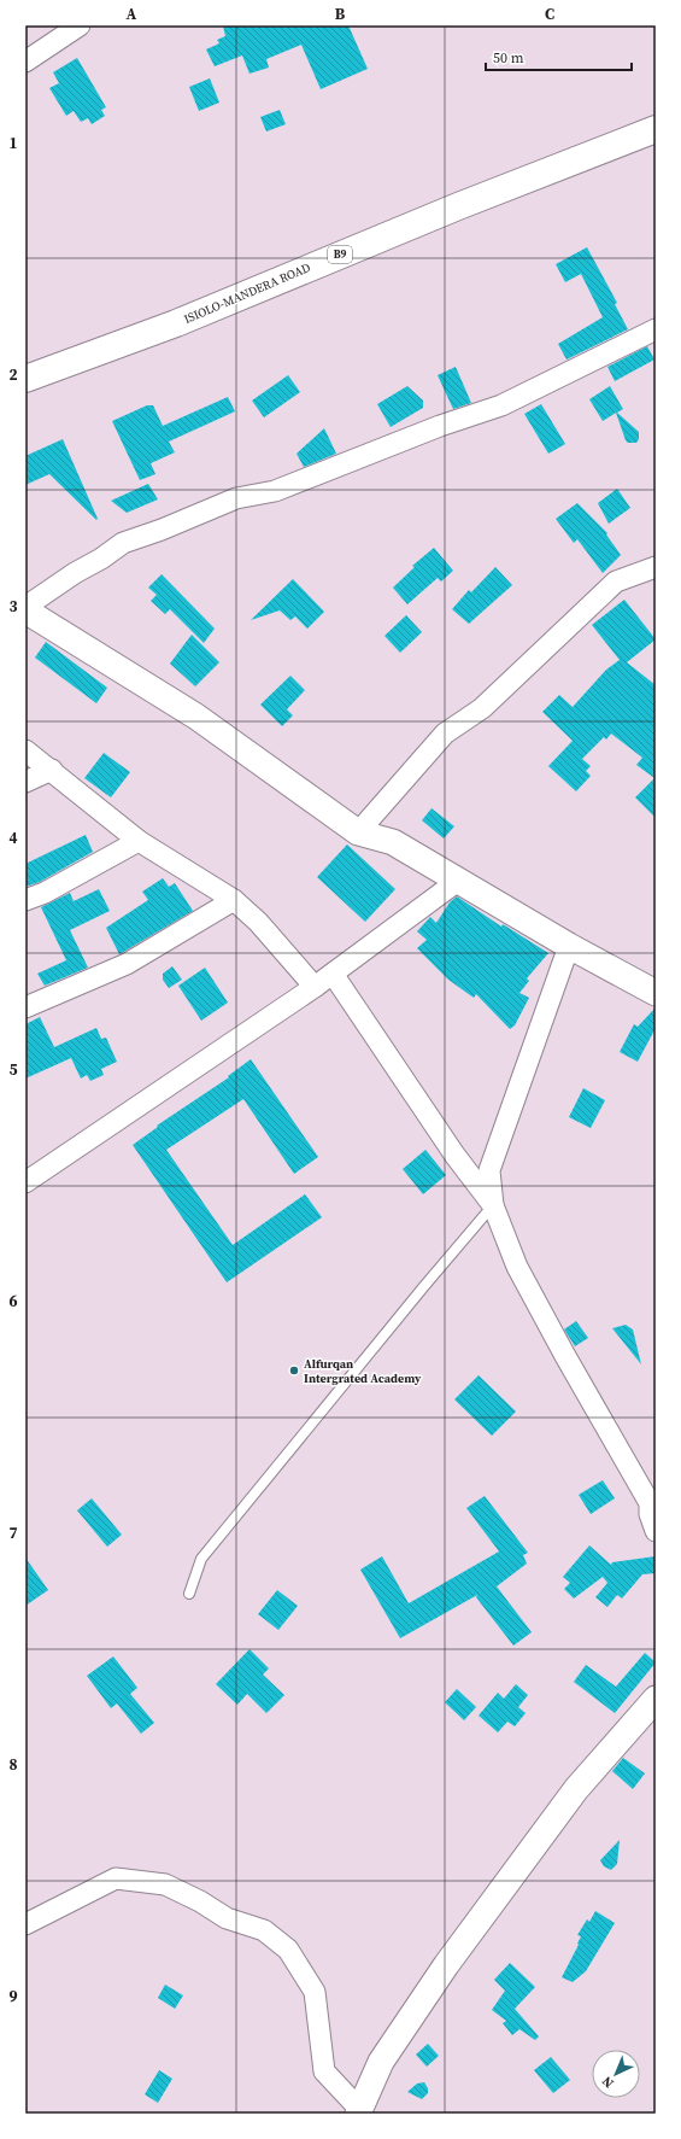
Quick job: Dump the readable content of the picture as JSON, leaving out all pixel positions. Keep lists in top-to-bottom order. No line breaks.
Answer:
{"streets":{"highway":["B9","ISIOLO-MANDERA ROAD"]},"places":["Alfurqan Intergrated Academy"],"scale_bar":"50 m","north":"bottom left","grid":{"columns":["A","B","C"],"rows":["1","2","3","4","5","6","7","8","9"]}}
